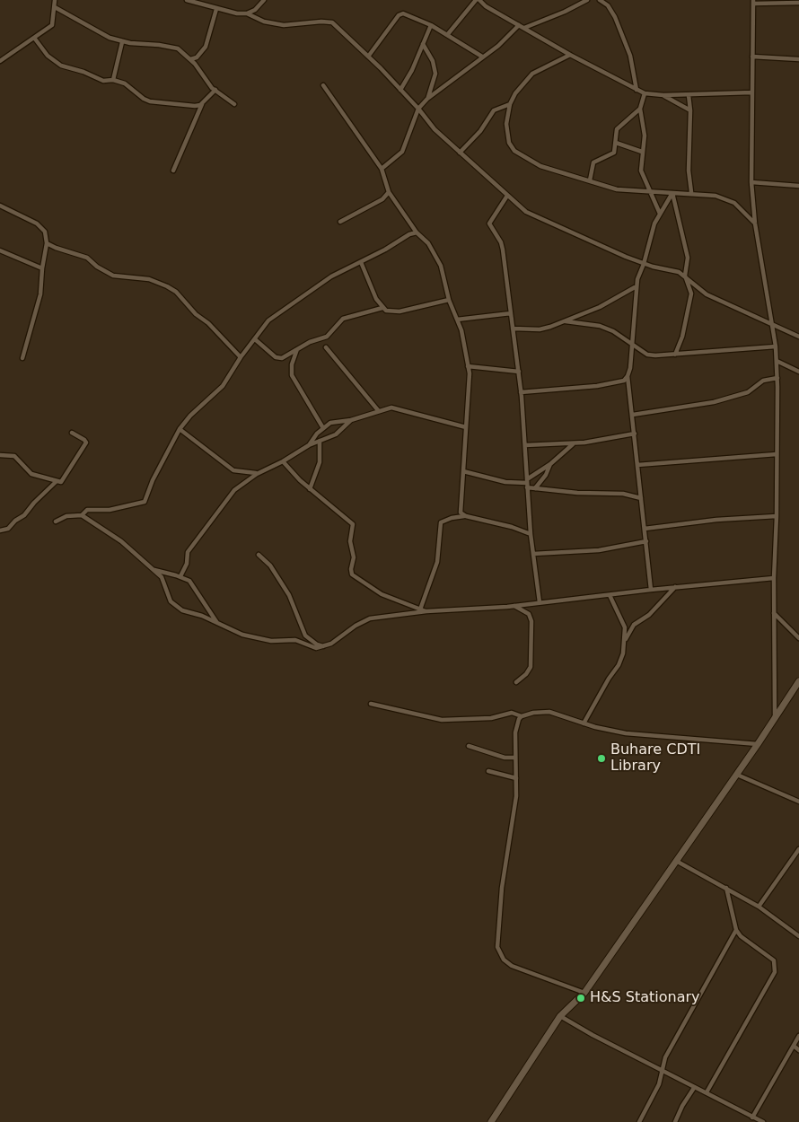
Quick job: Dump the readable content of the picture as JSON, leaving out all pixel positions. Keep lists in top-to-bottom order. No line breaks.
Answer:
{"places":["Buhare CDTI Library","H&S Stationary"]}
